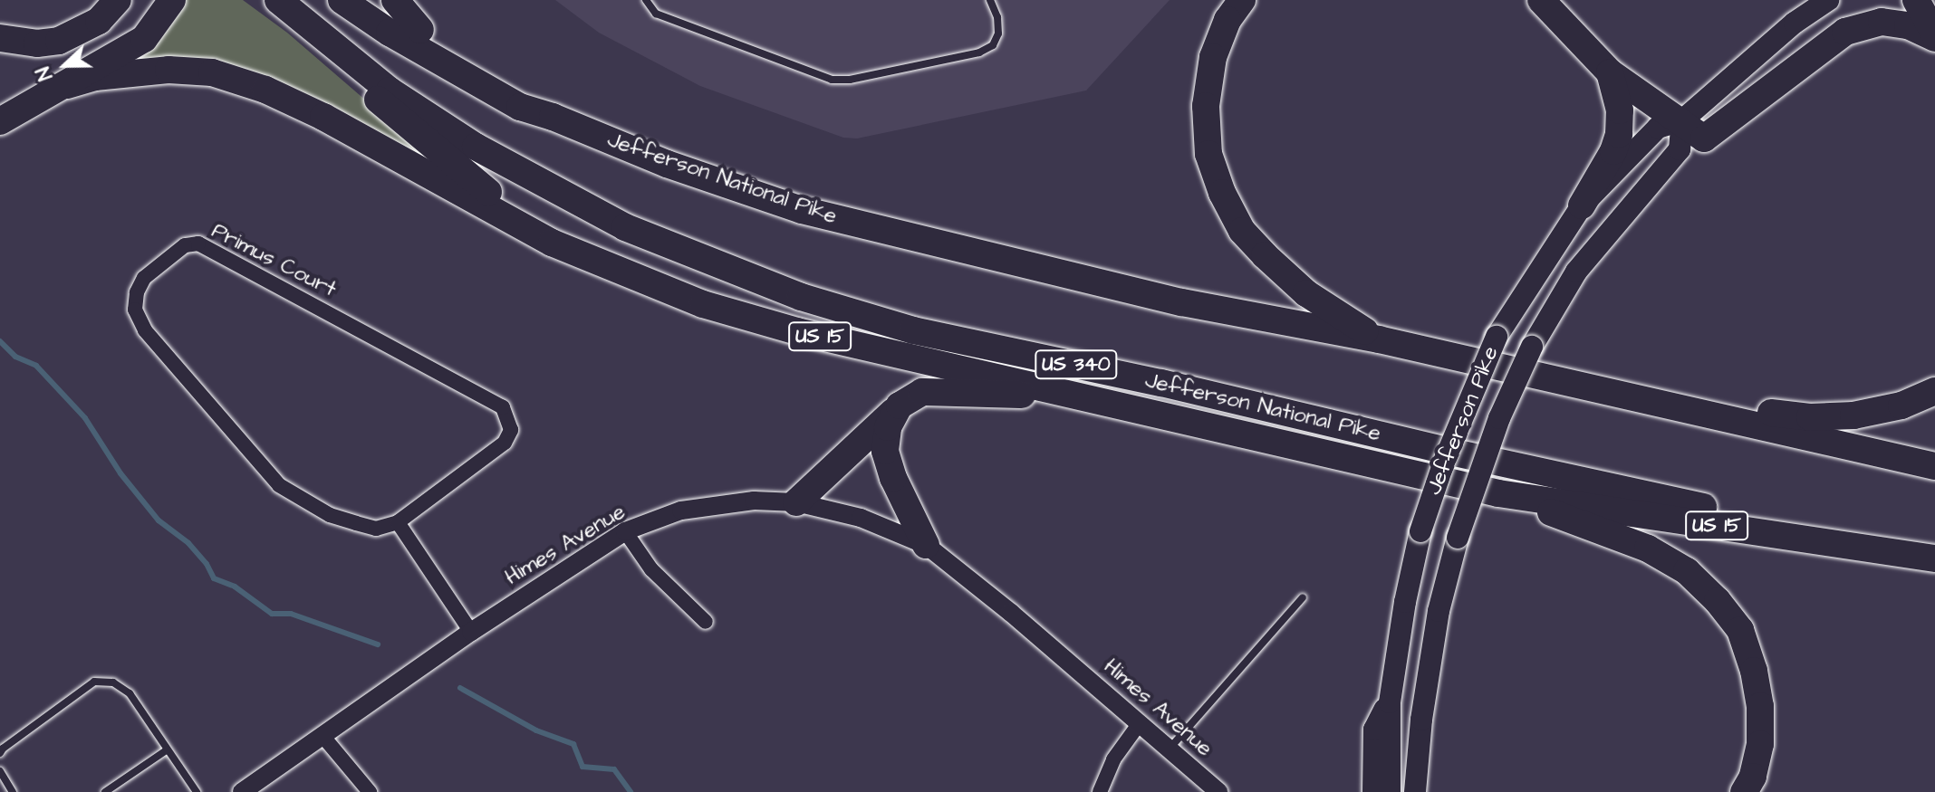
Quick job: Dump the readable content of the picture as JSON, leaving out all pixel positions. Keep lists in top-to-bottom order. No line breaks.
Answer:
{"streets":{"highway":["Jefferson National Pike","US 15","US 340"],"main road":["Jefferson Pike"],"street":["Primus Court","Himes Avenue"]},"crossings":[["Jefferson National Pike","US 15"]],"north":"left"}
